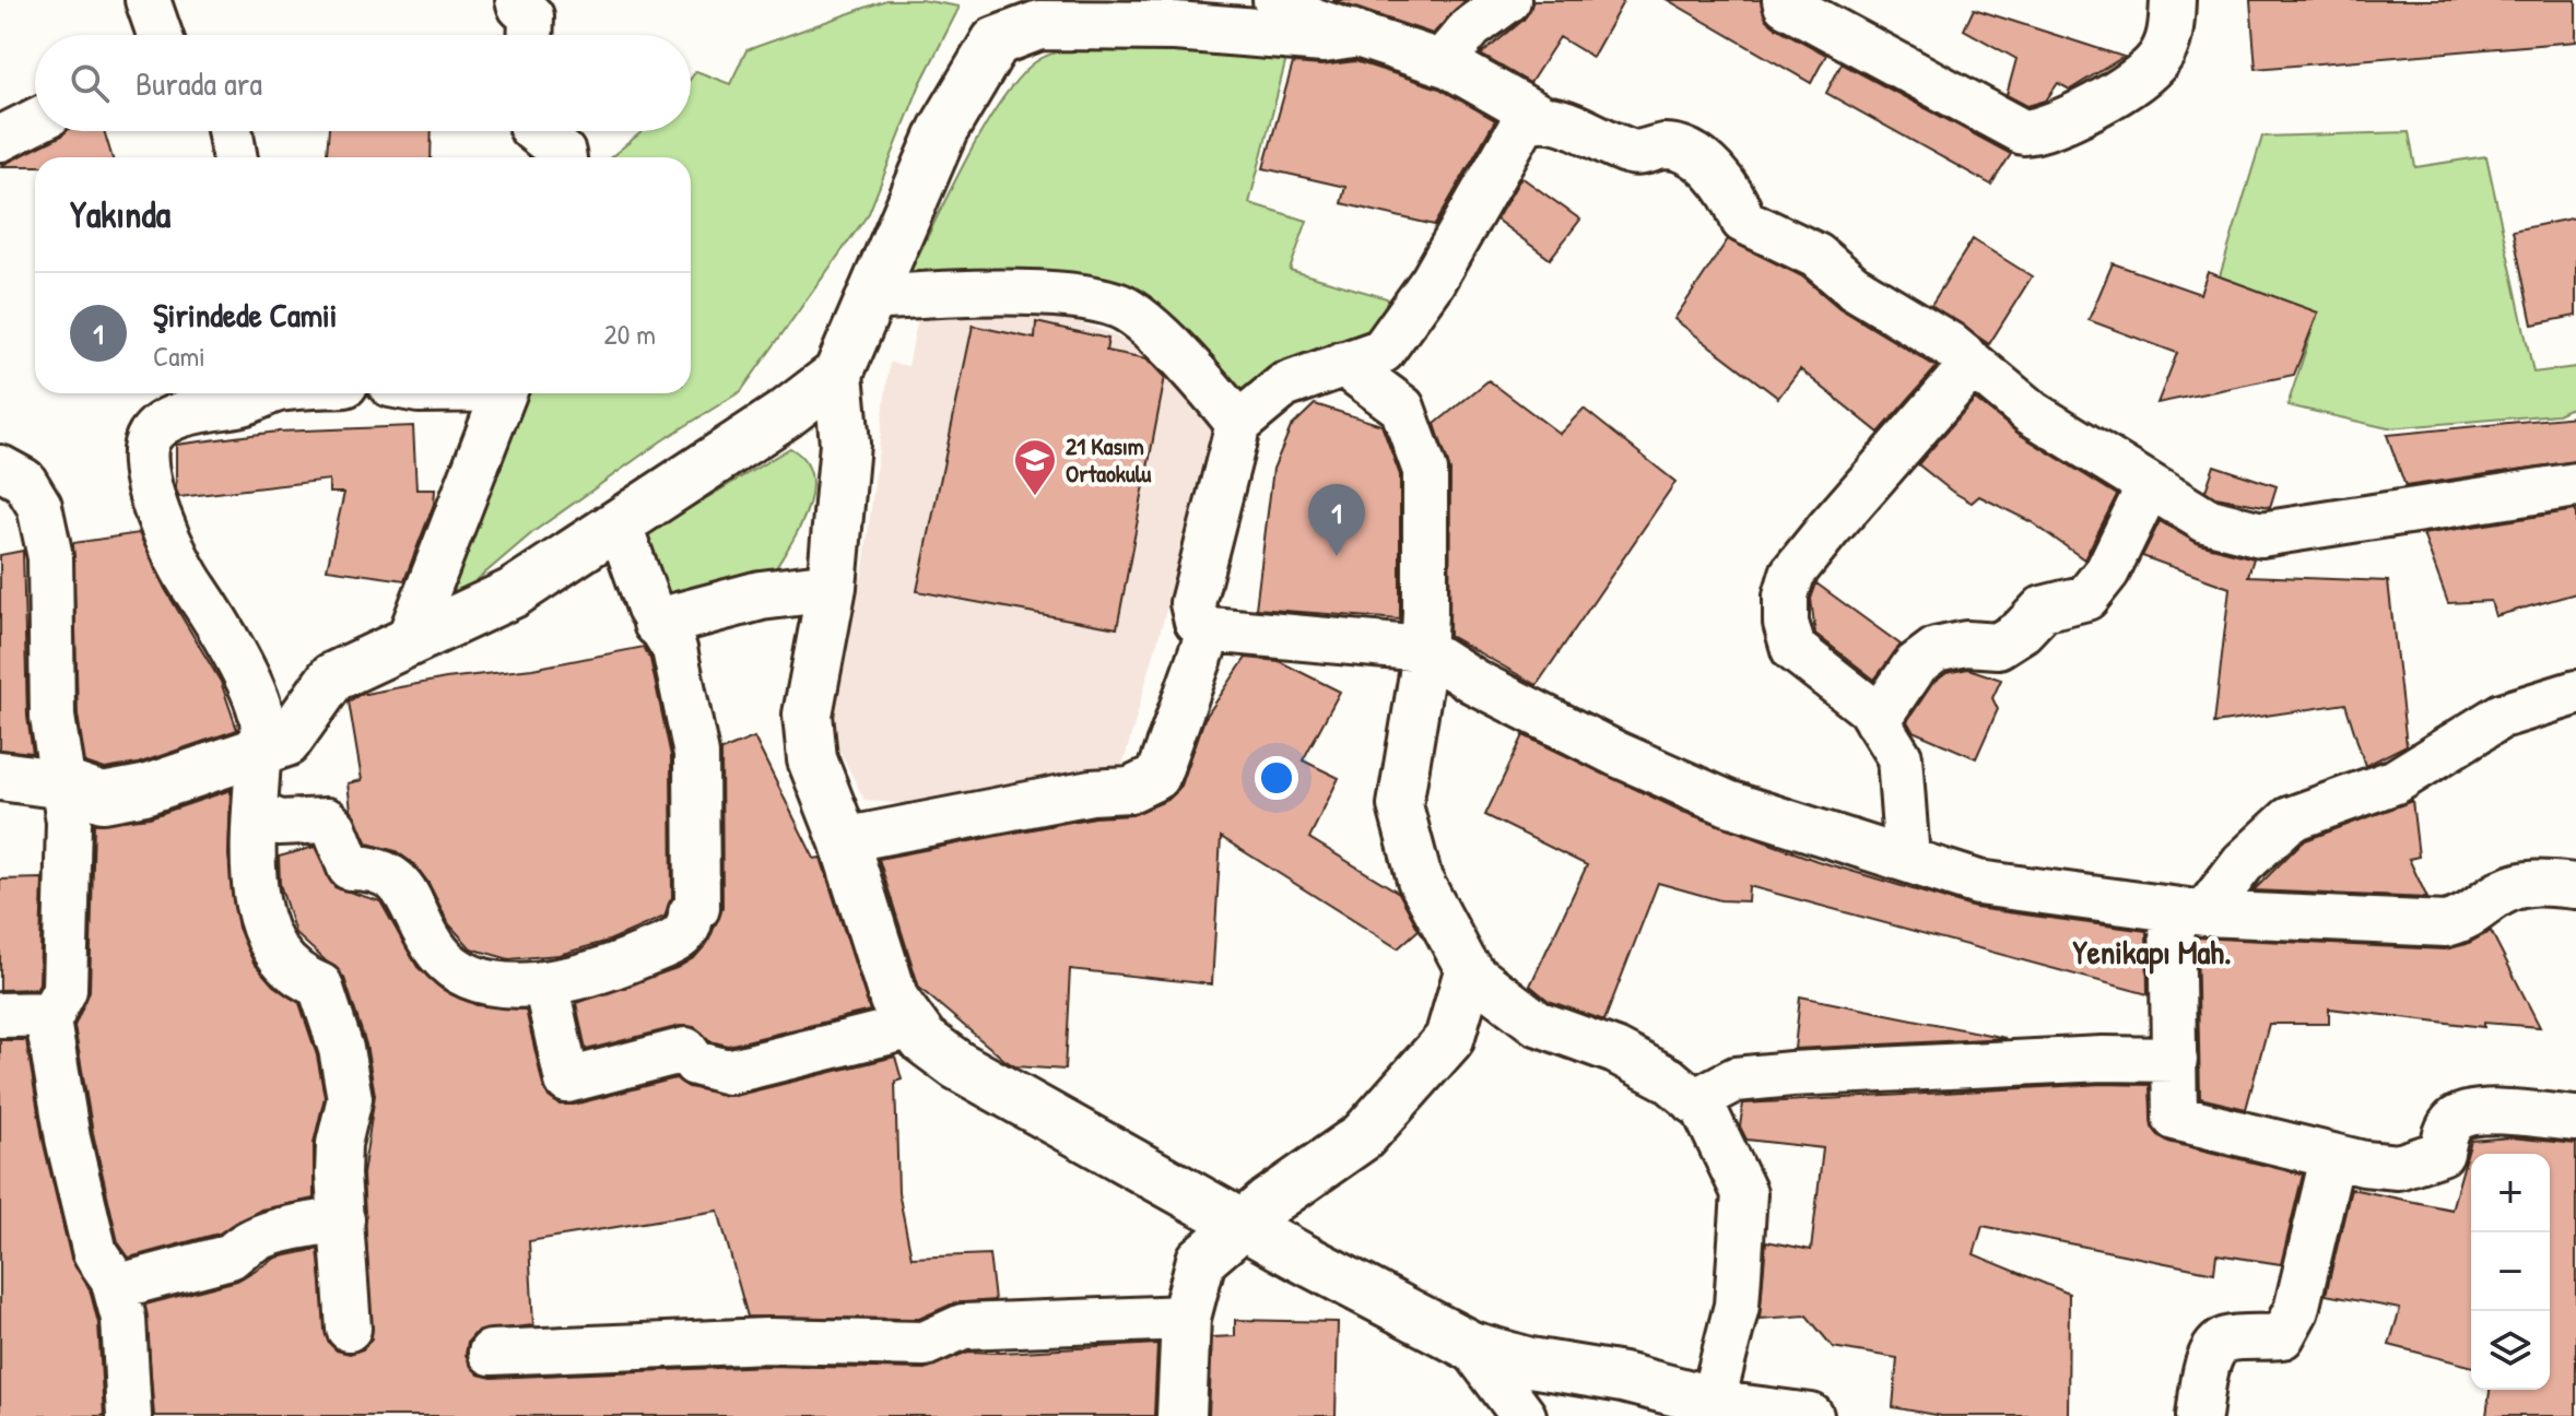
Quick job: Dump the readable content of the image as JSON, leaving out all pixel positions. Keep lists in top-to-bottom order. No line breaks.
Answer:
{"districts":["Yenikapı Mah."],"places":{"school or university":["21 Kasım Ortaokulu"]},"page":{"search":"Burada ara","heading":"Yakında","list":[{"mark":"1","name":"Şirindede Camii","note":"Cami","value":"20 m"}],"pins":"1","map_buttons":["+","−"]}}
